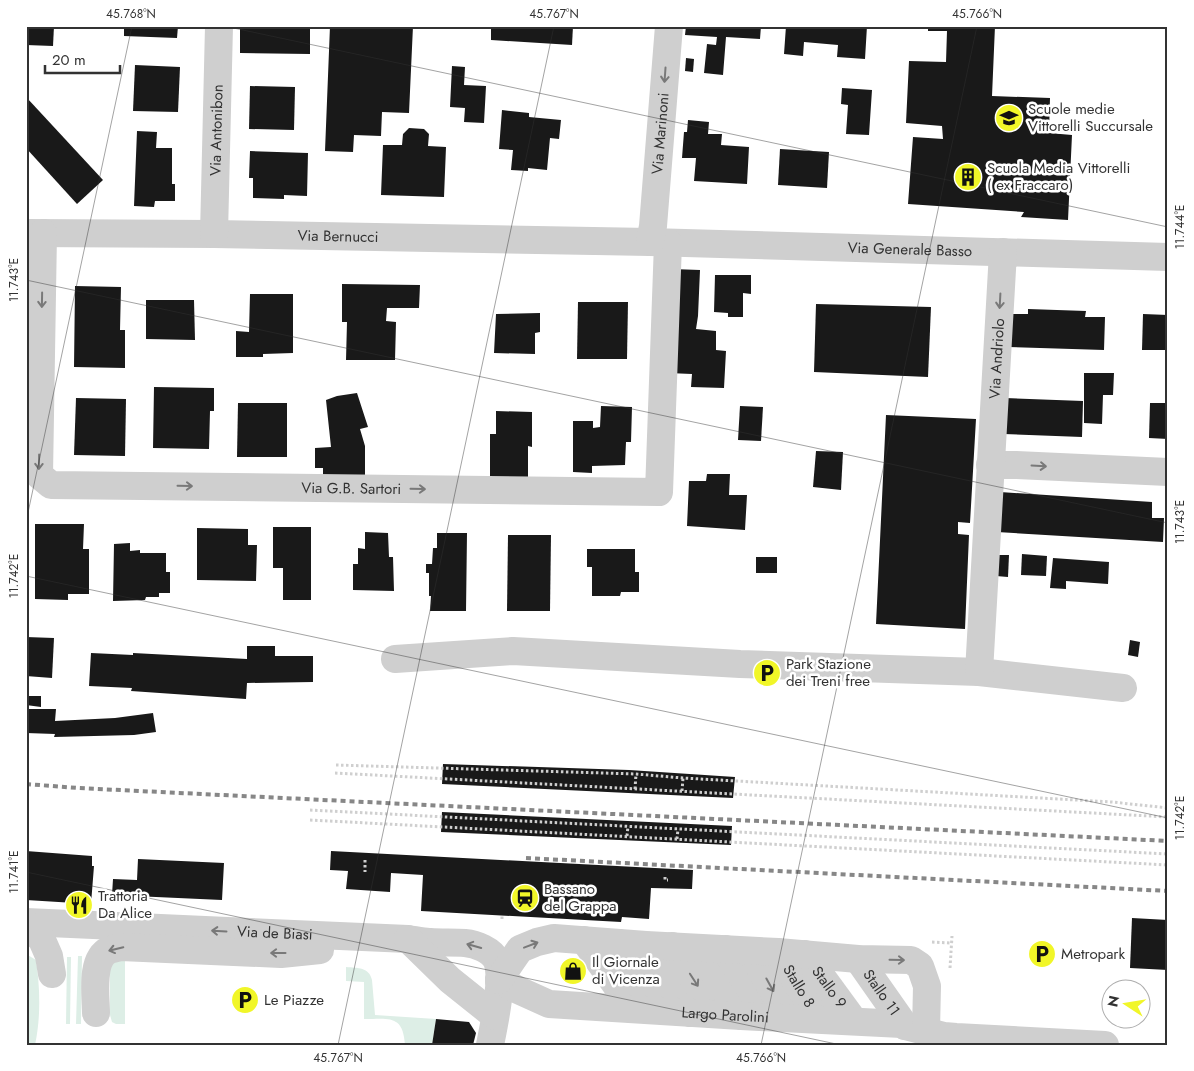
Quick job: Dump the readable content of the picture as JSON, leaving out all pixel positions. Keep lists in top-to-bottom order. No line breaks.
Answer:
{"streets":{"street":["Via Antonibon","Via Marinoni","Via Bernucci","Via Generale Basso","Via Andriolo","Via G.B. Sartori","Via de Biasi","Stallo 8","Stallo 9","Stallo 11","Largo Parolini"]},"crossings":[["Via Antonibon","Via Bernucci"],["Via Marinoni","Via Bernucci"],["Via Marinoni","Via Generale Basso"],["Via Marinoni","Via G.B. Sartori"],["Via Bernucci","Via Generale Basso"],["Via Bernucci","Via G.B. Sartori"],["Via Generale Basso","Via Andriolo"],["Via Generale Basso","Via G.B. Sartori"],["Via de Biasi","Largo Parolini"],["Stallo 8","Largo Parolini"],["Stallo 9","Largo Parolini"],["Stallo 11","Largo Parolini"]],"one_way":["Via Marinoni","Via Andriolo"],"places":{"school or university":["Scuole medie Vittorelli Succursale"],"building":["Scuola Media Vittorelli ( ex Fraccaro)"],"parking":["Park Stazione dei Treni free","Metropark","Le Piazze"],"station":["Bassano del Grappa"],"restaurant":["Trattoria Da Alice"],"shop":["Il Giornale di Vicenza"]},"scale_bar":"20 m","north":"left","coordinates":["45.768°N","45.767°N","45.766°N","11.744°E","11.743°E","11.742°E","11.741°E"]}
